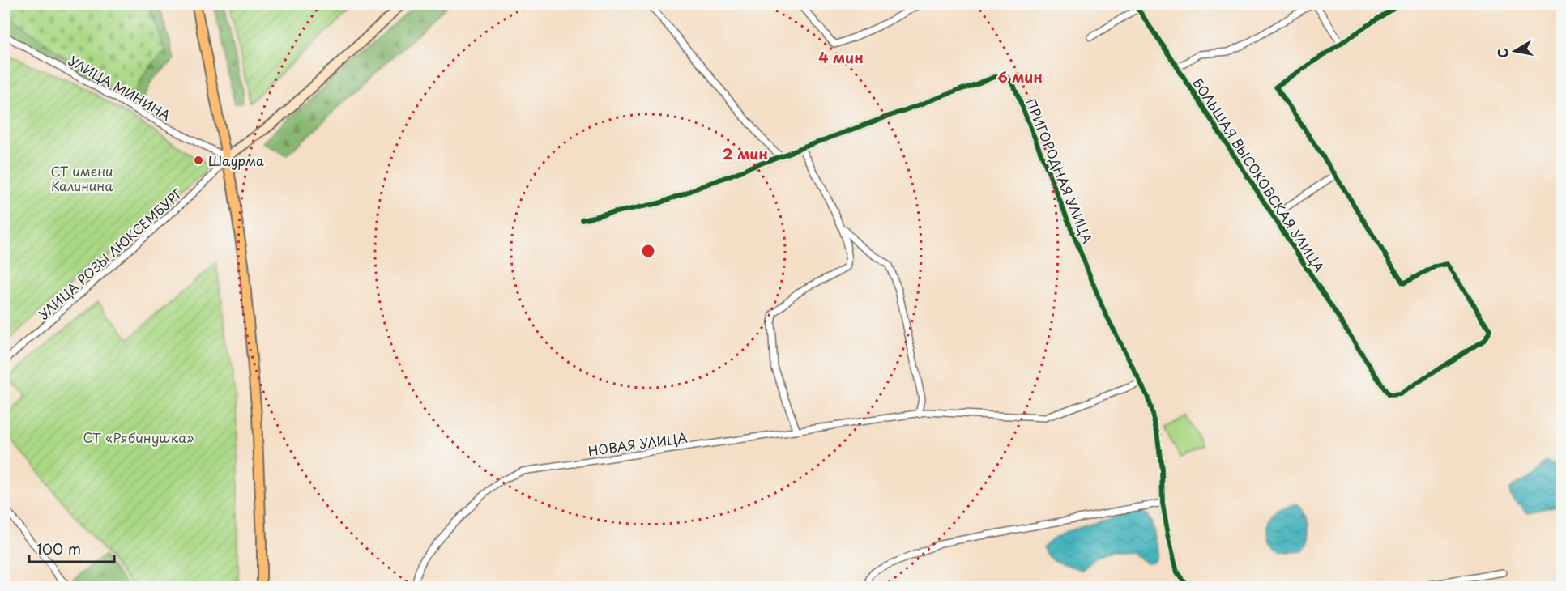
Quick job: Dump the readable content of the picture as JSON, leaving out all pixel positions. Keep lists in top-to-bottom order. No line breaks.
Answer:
{"streets":{"street":["УЛИЦА МИНИНА","ПРИГОРОДНАЯ УЛИЦА","БОЛЬШАЯ ВЫСОКОВСКАЯ УЛИЦА","УЛИЦА РОЗЫ ЛЮКСЕМБУРГ","НОВАЯ УЛИЦА"]},"crossings":[["УЛИЦА МИНИНА","УЛИЦА РОЗЫ ЛЮКСЕМБУРГ"],["ПРИГОРОДНАЯ УЛИЦА","НОВАЯ УЛИЦА"]],"parks":["СТ имени Калинина","СТ «Рябинушка»"],"places":["Шаурма"],"scale_bar":"100 m","north":"left","rings":["4 мин","6 мин","2 мин"]}
